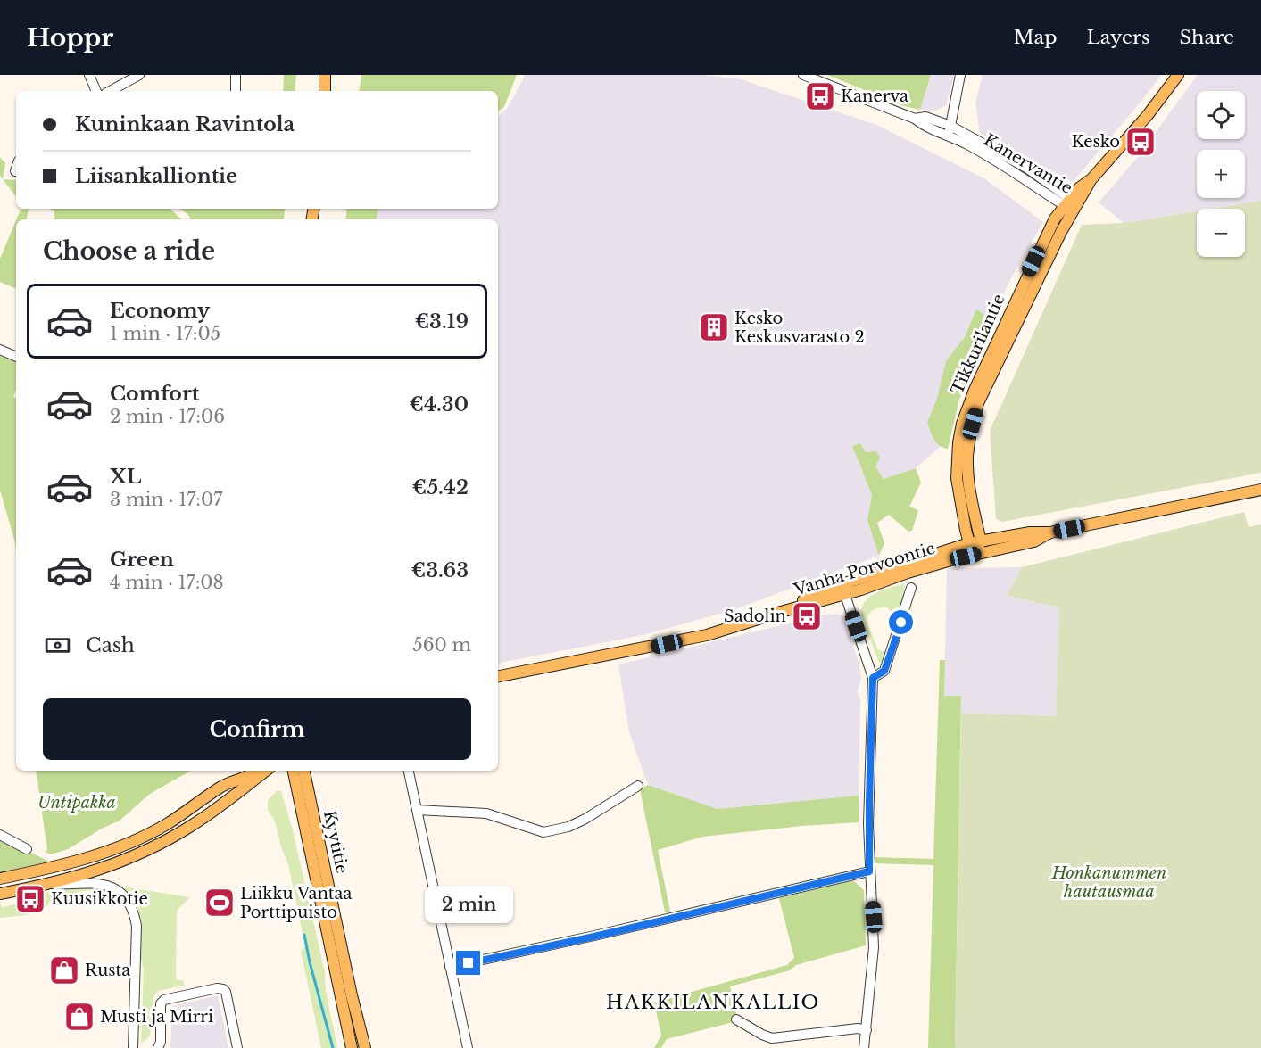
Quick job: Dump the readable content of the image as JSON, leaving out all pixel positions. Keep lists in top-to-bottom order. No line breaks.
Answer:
{"streets":{"main road":["Tikkurilantie","Vanha Porvoontie","Kyytitie"],"street":["Kanervantie"]},"crossings":[["Kanervantie","Tikkurilantie"],["Tikkurilantie","Vanha Porvoontie"]],"districts":["HAKKILANKALLIO"],"parks":["Untipakka","Honkanummen hautausmaa"],"places":{"bus stop":["Kanerva","Kesko","Sadolin","Kuusikkotie"],"building":["Kesko Keskusvarasto 2"],"sports":["Liikku Vantaa Porttipuisto"],"shop":["Rusta","Musti ja Mirri"]},"page":{"header":"Hoppr","nav":["Map","Layers","Share"],"map_buttons":["+","−"],"banner":["Kuninkaan Ravintola","Liisankalliontie"],"heading":"Choose a ride","list":[{"name":"Economy","note":"1 min · 17:05","value":"€3.19"},{"name":"Comfort","note":"2 min · 17:06","value":"€4.30"},{"name":"XL","note":"3 min · 17:07","value":"€5.42"},{"name":"Green","note":"4 min · 17:08","value":"€3.63"}],"pay":["Cash","560 m"],"buttons":"Confirm","bubble":"2 min"}}
